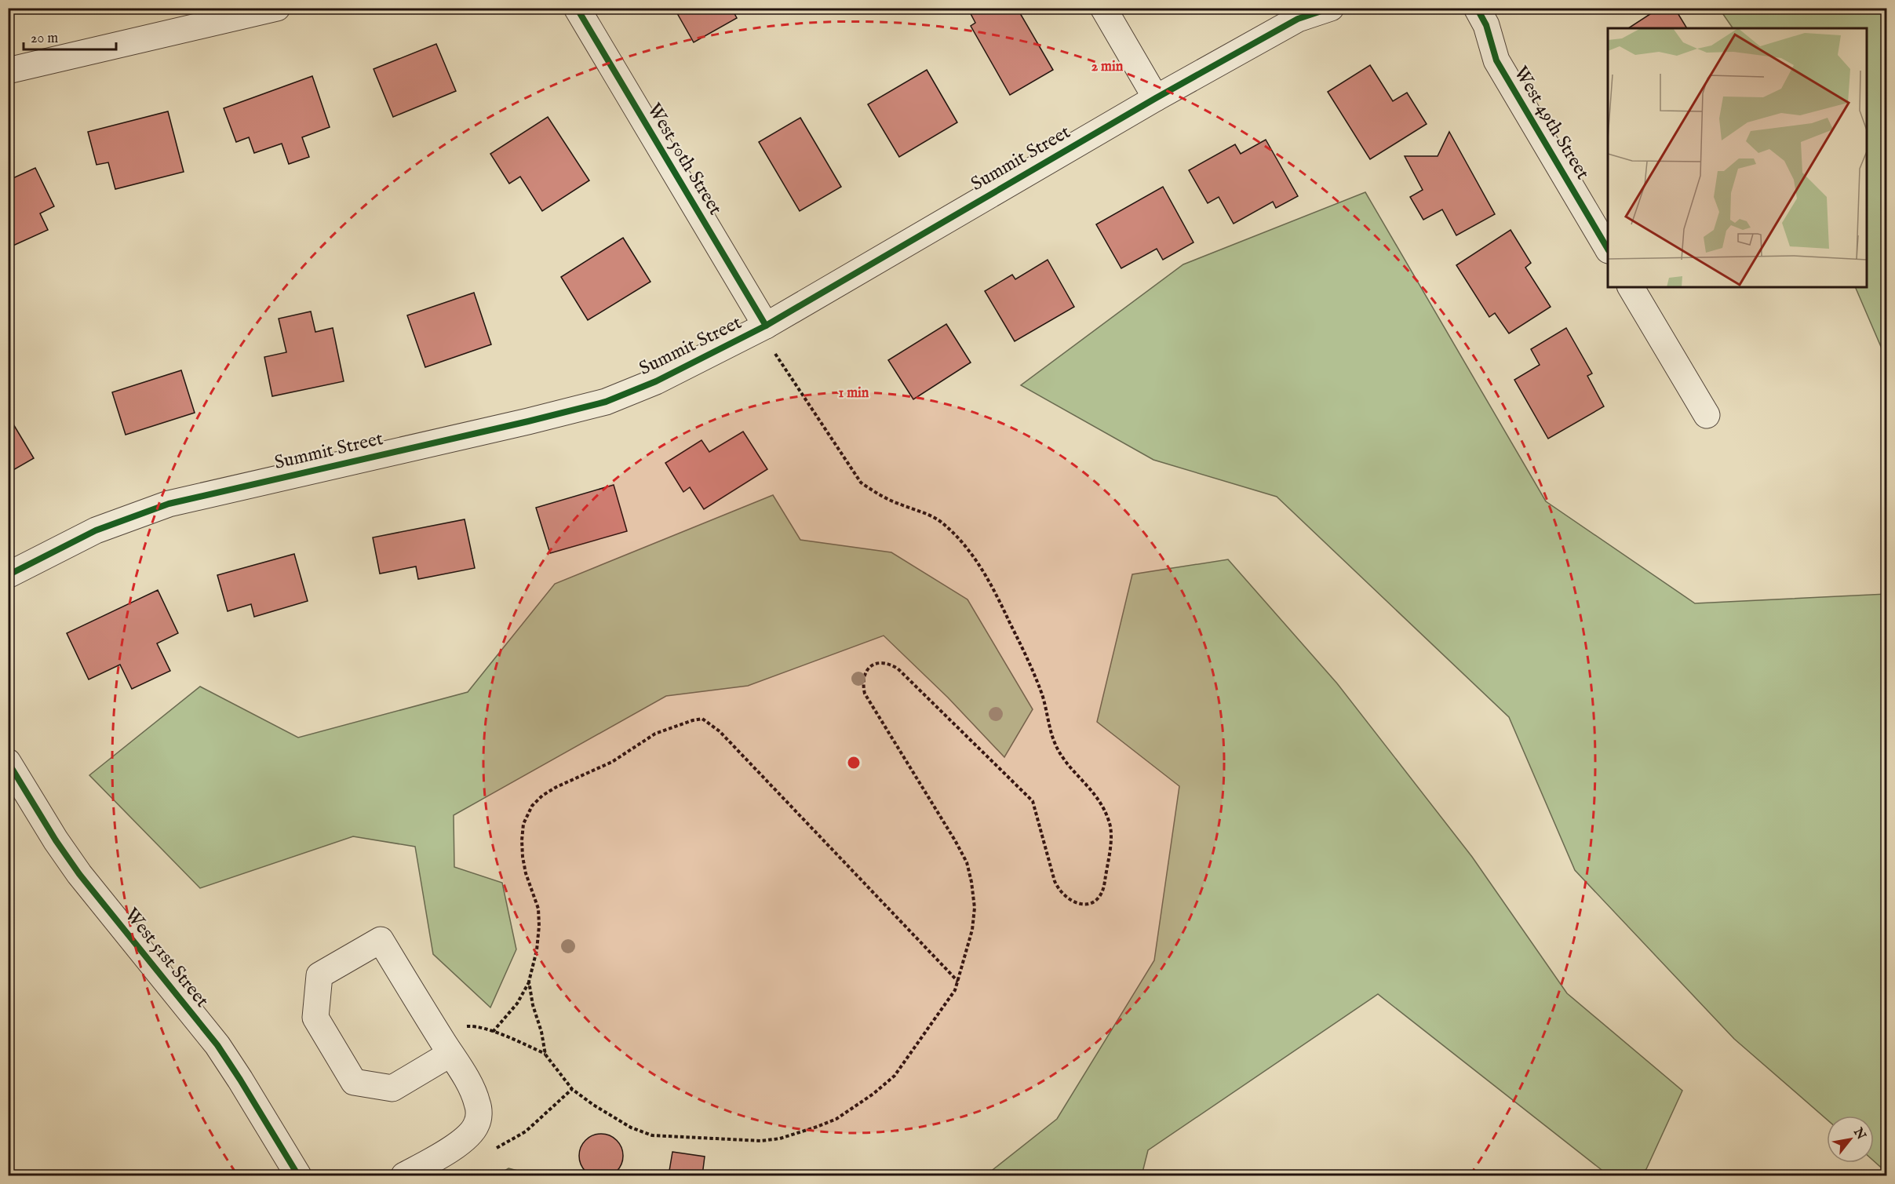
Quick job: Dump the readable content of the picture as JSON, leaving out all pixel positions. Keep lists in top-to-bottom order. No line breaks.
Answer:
{"streets":{"street":["West 49th Street","Summit Street","West 50th Street","West 51st Street"]},"crossings":[["Summit Street","West 50th Street"]],"scale_bar":"20 m","north":"top right","rings":["2 min","1 min"]}
